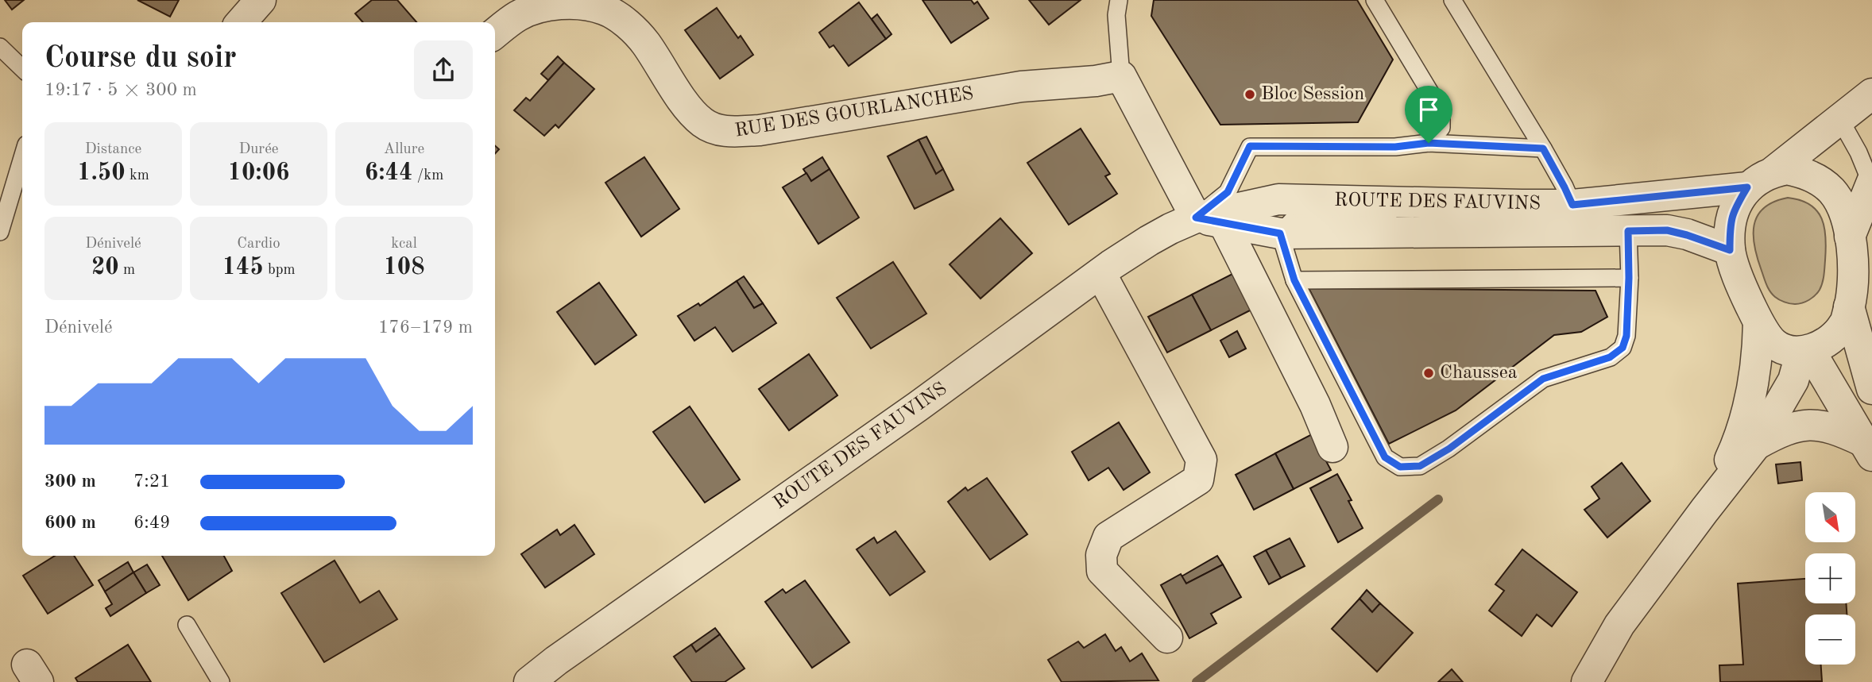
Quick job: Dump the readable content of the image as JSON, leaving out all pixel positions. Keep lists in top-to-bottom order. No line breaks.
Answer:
{"streets":{"street":["RUE DES GOURLANCHES","ROUTE DES FAUVINS"]},"places":["Bloc Session","Chaussea"],"north":"bottom right","page":{"heading":["Course du soir","19:17 · 5 × 300 m"],"stats":[["Distance","1.50 km"],["Durée","10:06"],["Allure","6:44 /km"],["Dénivelé","20 m"],["Cardio","145 bpm"],["kcal","108"]],"chart":["Dénivelé","176–179 m"],"list":[{"name":"300 m","note":"7:21"},{"name":"600 m","note":"6:49"}],"map_buttons":["+","−"]}}
